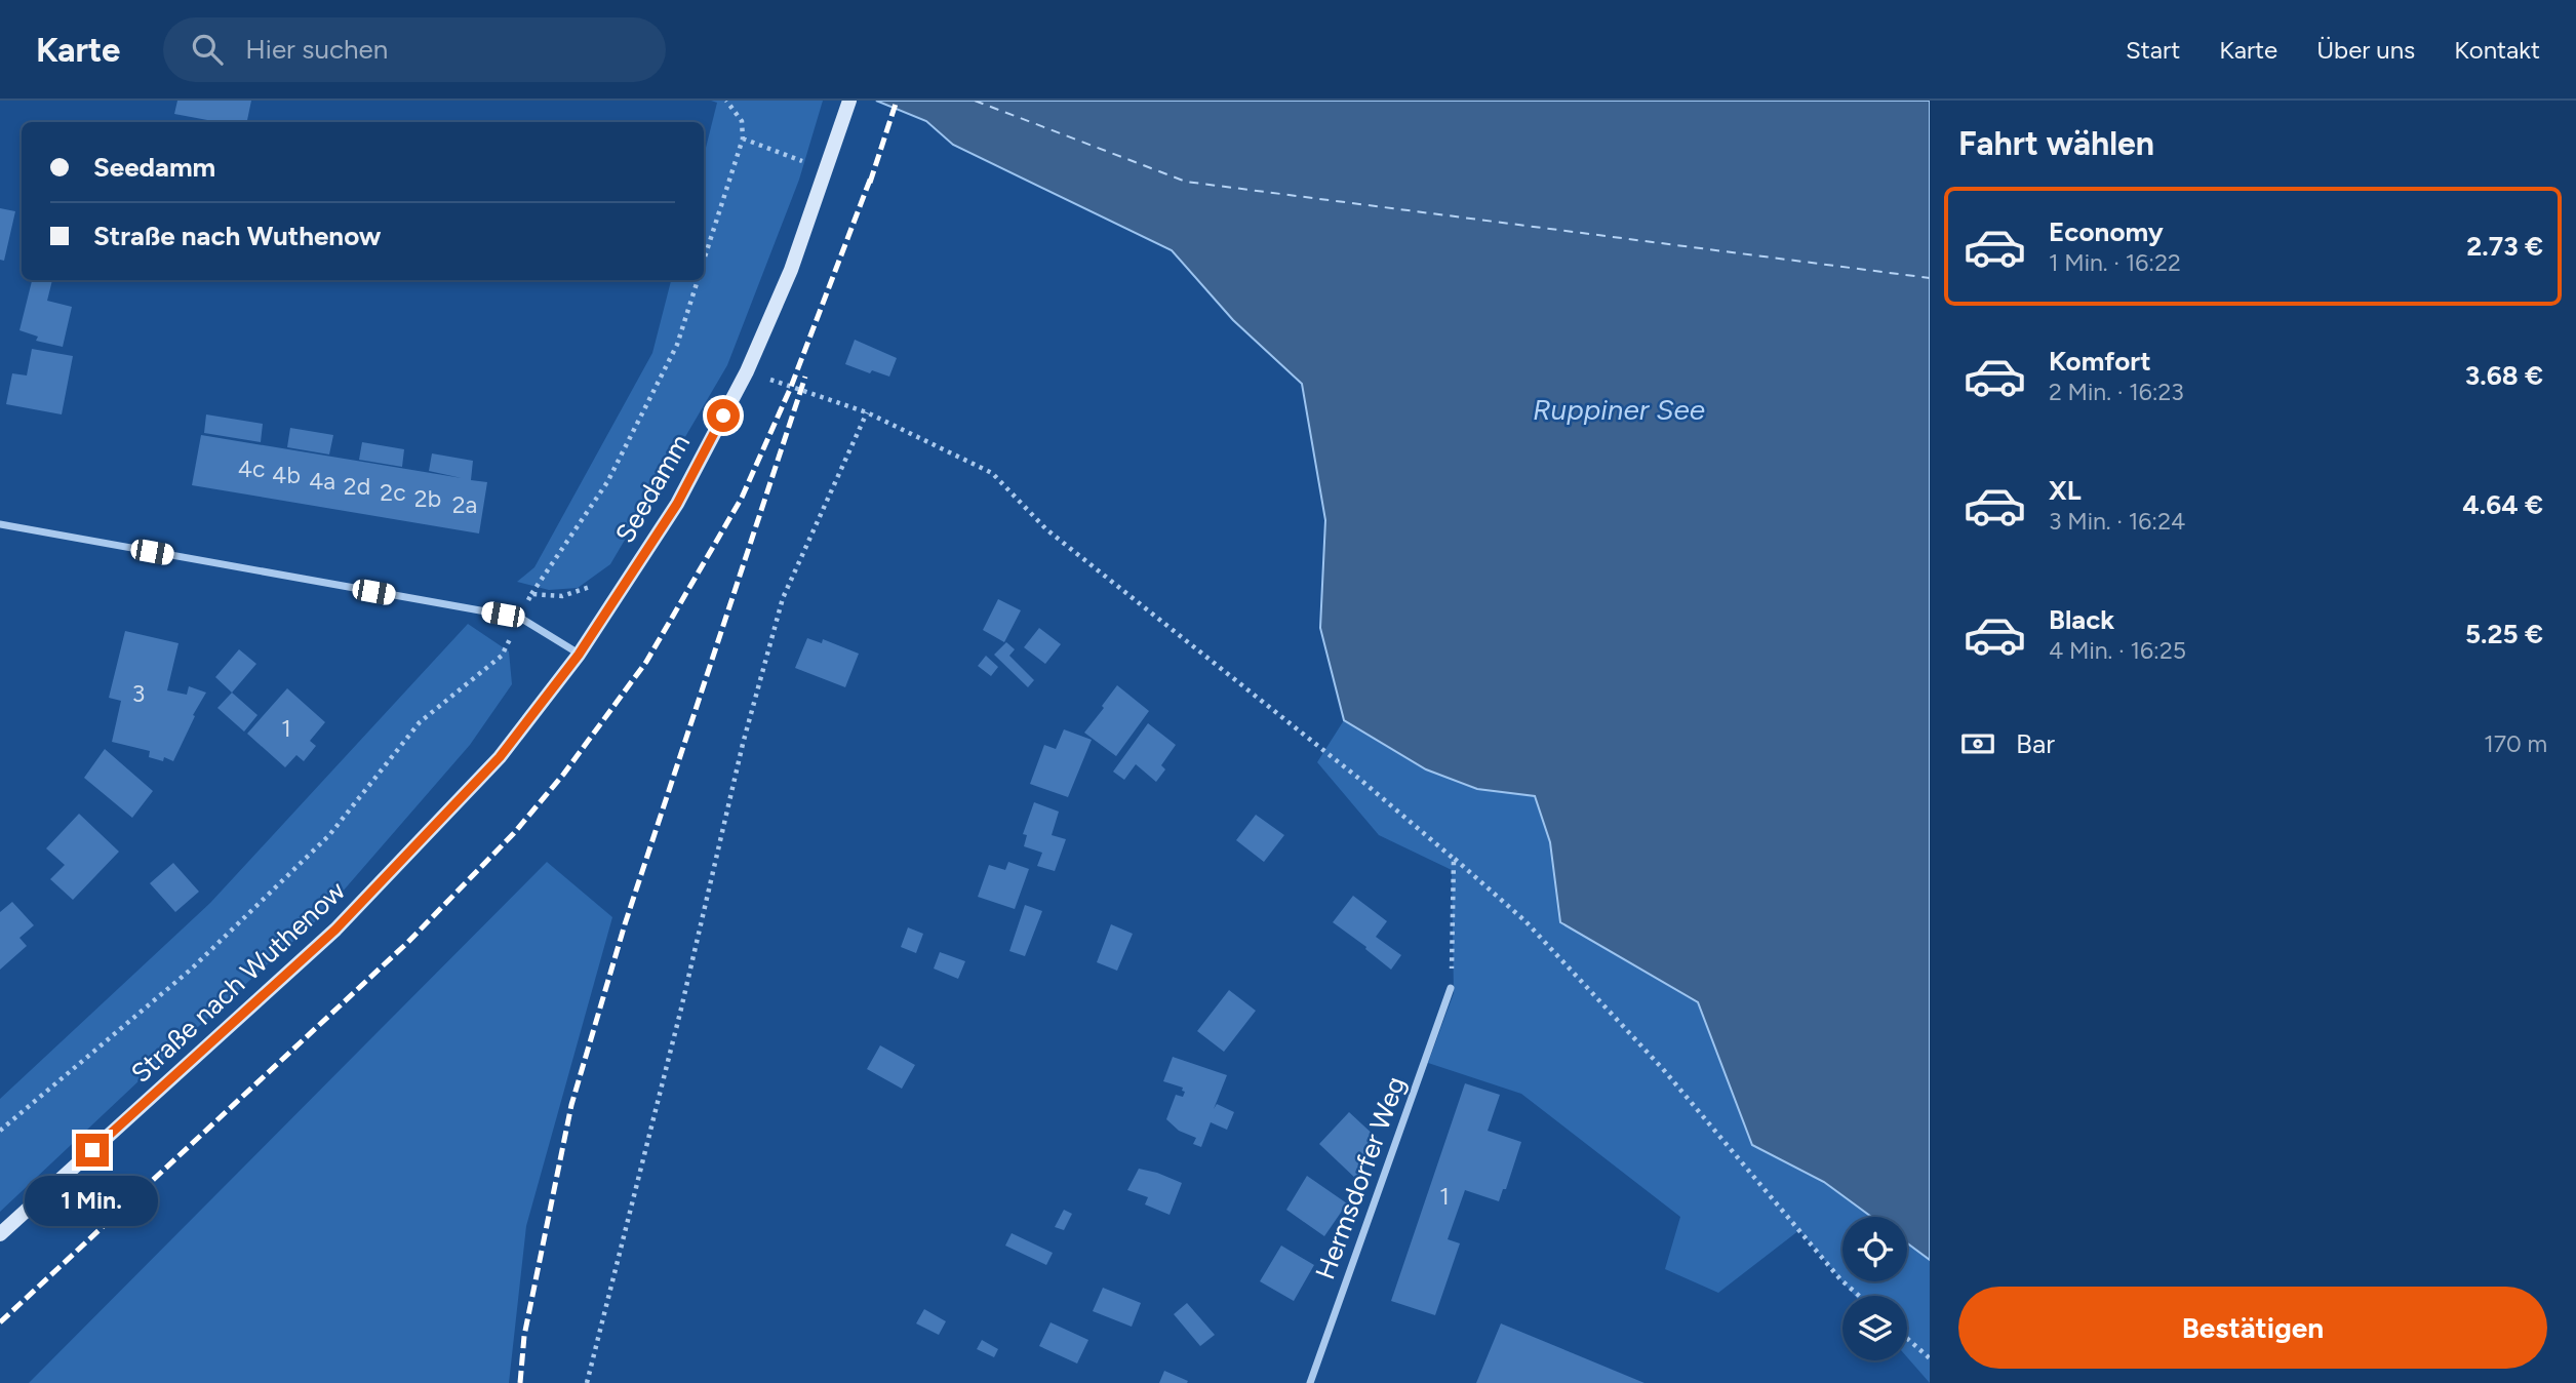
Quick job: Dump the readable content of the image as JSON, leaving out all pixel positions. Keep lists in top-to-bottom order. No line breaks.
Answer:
{"streets":{"main road":["Seedamm","Straße nach Wuthenow"],"street":["Hermsdorfer Weg"]},"crossings":[["Seedamm","Straße nach Wuthenow"]],"water":["Ruppiner See"],"house_numbers":["4c","4b","4a","2d","2c","2b","2a","3","1","1"],"page":{"header":"Karte","search":"Hier suchen","nav":["Start","Karte","Über uns","Kontakt"],"heading":"Fahrt wählen","banner":["Seedamm","Straße nach Wuthenow"],"list":[{"name":"Economy","note":"1 Min. · 16:22","value":"2.73 €"},{"name":"Komfort","note":"2 Min. · 16:23","value":"3.68 €"},{"name":"XL","note":"3 Min. · 16:24","value":"4.64 €"},{"name":"Black","note":"4 Min. · 16:25","value":"5.25 €"}],"pay":["Bar","170 m"],"bubble":"1 Min.","buttons":"Bestätigen"}}
